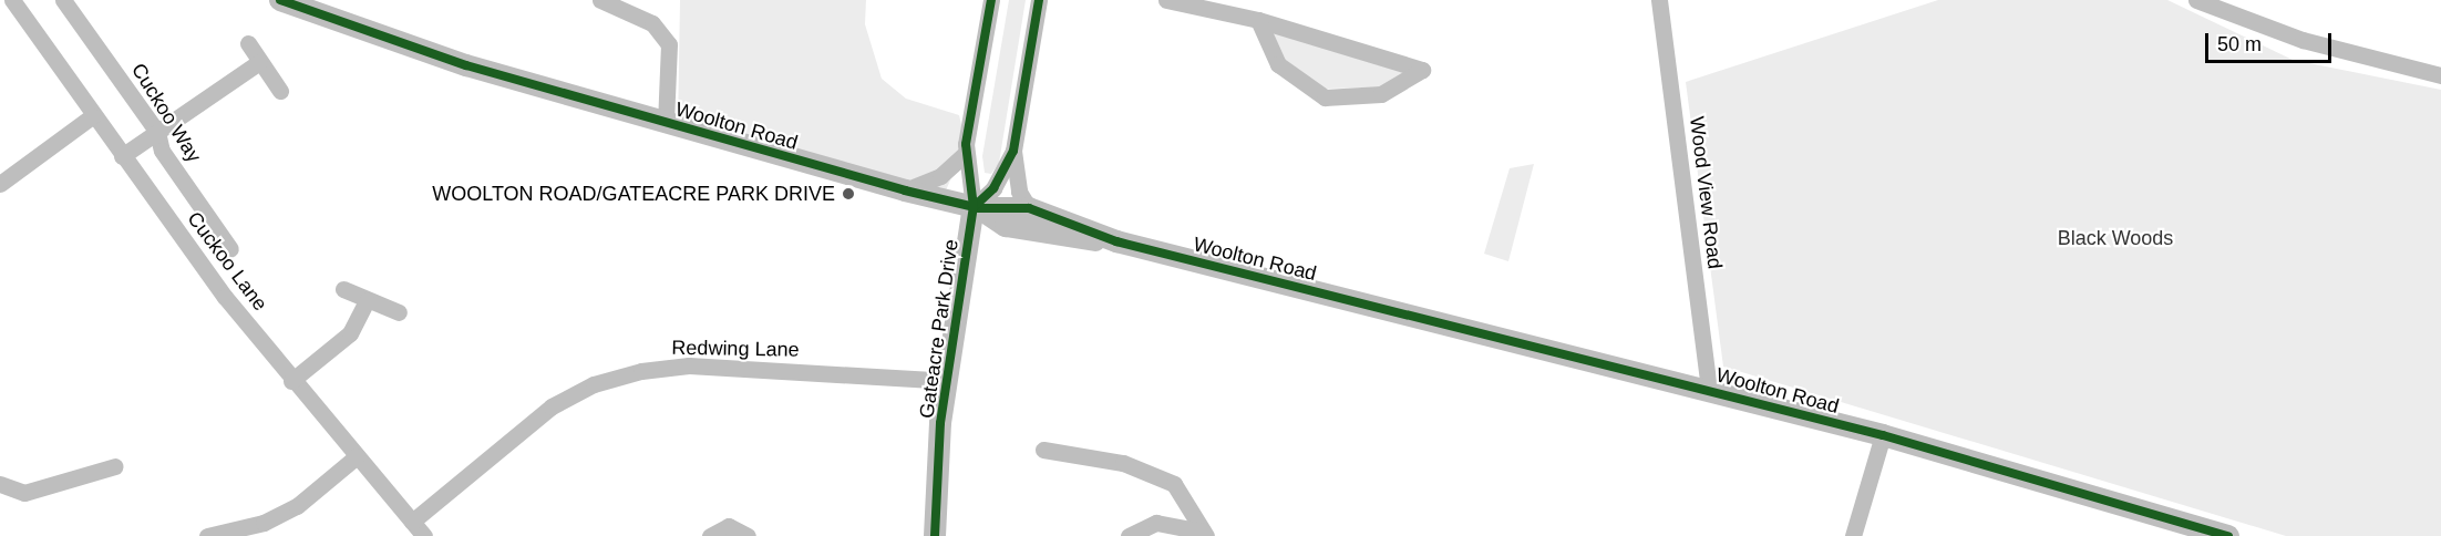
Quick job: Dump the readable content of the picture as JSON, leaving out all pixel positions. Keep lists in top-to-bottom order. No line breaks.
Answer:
{"streets":{"street":["Cuckoo Way","Woolton Road","Wood View Road","Cuckoo Lane","Gateacre Park Drive","Redwing Lane"]},"crossings":[["Woolton Road","Wood View Road"],["Woolton Road","Gateacre Park Drive"],["Cuckoo Lane","Redwing Lane"],["Gateacre Park Drive","Redwing Lane"]],"parks":["Black Woods"],"places":["WOOLTON ROAD/GATEACRE PARK DRIVE"],"scale_bar":"50 m"}
